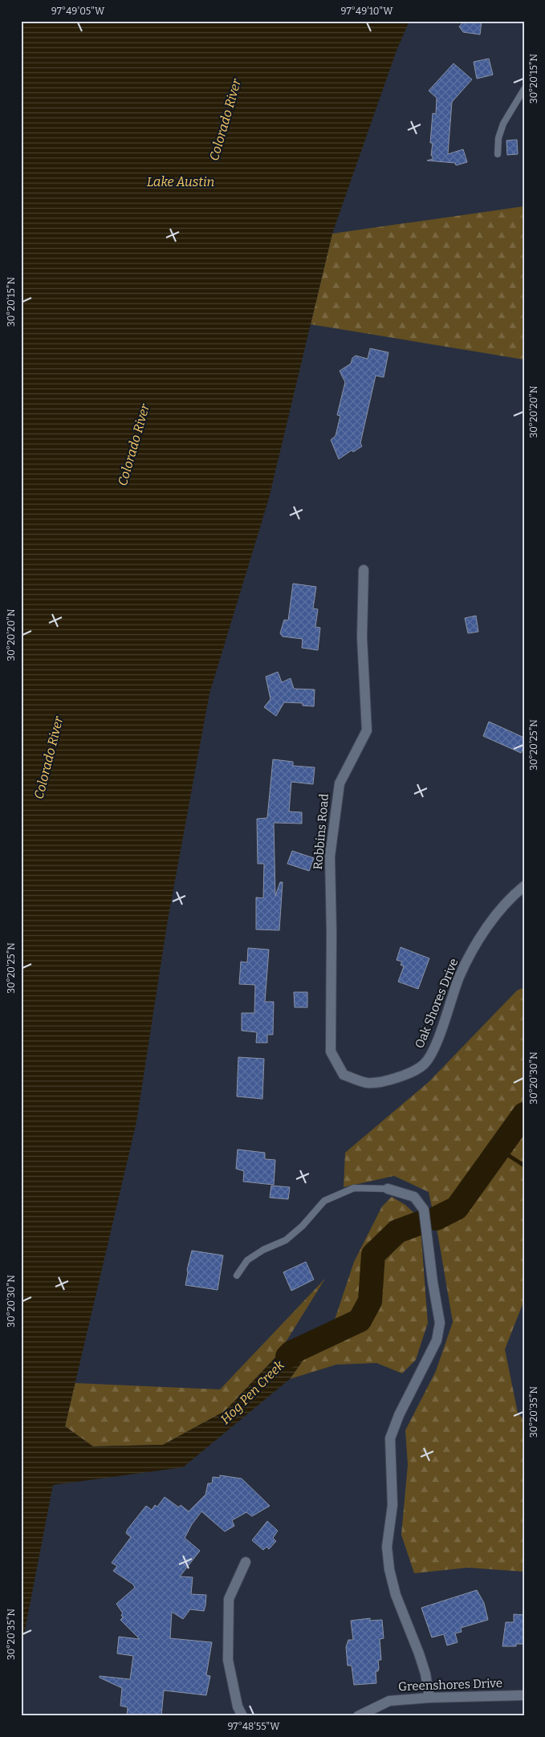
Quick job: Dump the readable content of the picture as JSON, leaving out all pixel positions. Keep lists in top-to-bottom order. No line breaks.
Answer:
{"streets":{"street":["Robbins Road","Oak Shores Drive","Greenshores Drive"]},"crossings":[["Robbins Road","Oak Shores Drive"]],"water":["Colorado River","Lake Austin","Hog Pen Creek"],"coordinates":["97°49'05\"W","97°49'10\"W","30°20'15\"N","30°20'20\"N","30°20'25\"N","30°20'30\"N","30°20'35\"N","97°48'55\"W"]}
